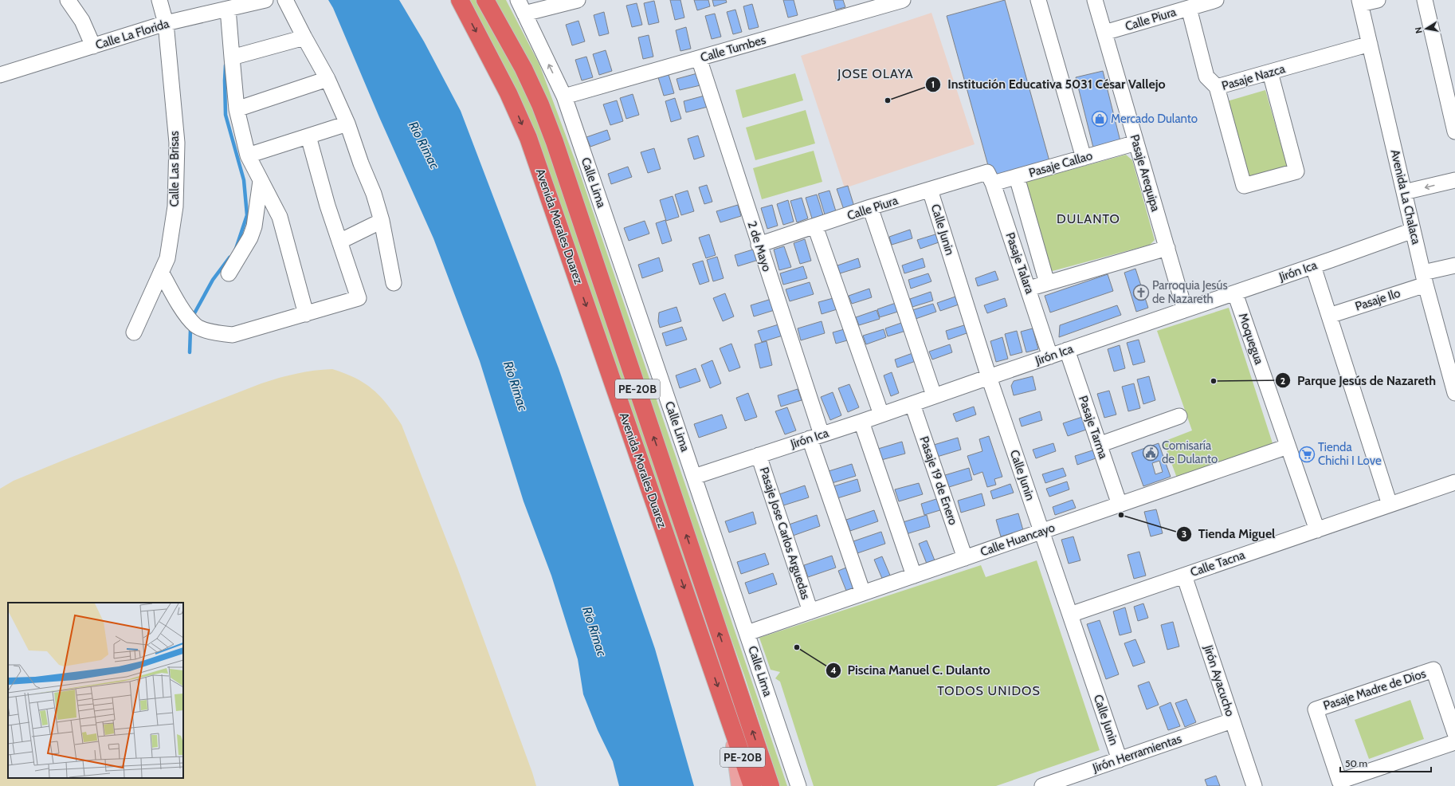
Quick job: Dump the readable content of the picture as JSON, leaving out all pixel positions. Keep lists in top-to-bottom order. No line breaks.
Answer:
{"streets":{"highway":["Avenida Morales Duarez","PE-20B"],"street":["Calle Piura","Calle La Florida","Calle Tumbes","Pasaje Nazca","Pasaje Callao","Calle Las Brisas","Pasaje Arequipa","Calle Lima","Avenida La Chalaca","Calle Junin","2 de Mayo","Pasaje Talara","Jirón Ica","Pasaje Ilo","Moquegua","Pasaje Tarma","Pasaje 19 de Enero","Pasaje Jose Carlos Arguedas","Calle Huancayo","Calle Tacna","Jirón Ayacucho","Pasaje Madre de Dios","Jirón Herramientas"]},"crossings":[["Calle Piura","Pasaje Callao"],["Calle Piura","Pasaje Arequipa"],["Calle Piura","Calle Junin"],["Calle Piura","2 de Mayo"],["Calle Piura","Pasaje Talara"],["Calle La Florida","Calle Las Brisas"],["Calle Tumbes","Calle Lima"],["Calle Tumbes","2 de Mayo"],["Pasaje Nazca","Avenida La Chalaca"],["Pasaje Callao","Pasaje Arequipa"],["Pasaje Arequipa","Jirón Ica"],["Calle Lima","Jirón Ica"],["Calle Lima","Calle Huancayo"],["Avenida La Chalaca","Jirón Ica"],["Avenida La Chalaca","Pasaje Ilo"],["Calle Junin","Jirón Ica"],["Calle Junin","Calle Huancayo"],["Calle Junin","Calle Tacna"],["Calle Junin","Jirón Herramientas"],["2 de Mayo","Jirón Ica"],["2 de Mayo","Calle Huancayo"],["Pasaje Talara","Jirón Ica"],["Jirón Ica","Moquegua"],["Jirón Ica","Pasaje Tarma"],["Jirón Ica","Pasaje 19 de Enero"],["Jirón Ica","Pasaje Jose Carlos Arguedas"],["Moquegua","Calle Huancayo"],["Moquegua","Calle Tacna"],["Pasaje Tarma","Calle Huancayo"],["Pasaje 19 de Enero","Calle Huancayo"],["Pasaje Jose Carlos Arguedas","Calle Huancayo"],["Calle Tacna","Jirón Ayacucho"],["Jirón Ayacucho","Jirón Herramientas"]],"districts":["JOSE OLAYA","DULANTO","TODOS UNIDOS"],"water":["Río Rímac"],"places":{"other":["Institución Educativa 5031 César Vallejo","Parque Jesús de Nazareth","Tienda Miguel","Piscina Manuel C. Dulanto"],"shop":["Mercado Dulanto"],"church":["Parroquia Jesús de Nazareth"],"public building":["Comisaría de Dulanto"],"supermarket":["Tienda Chichi I Love"]},"scale_bar":"50 m","north":"left"}
